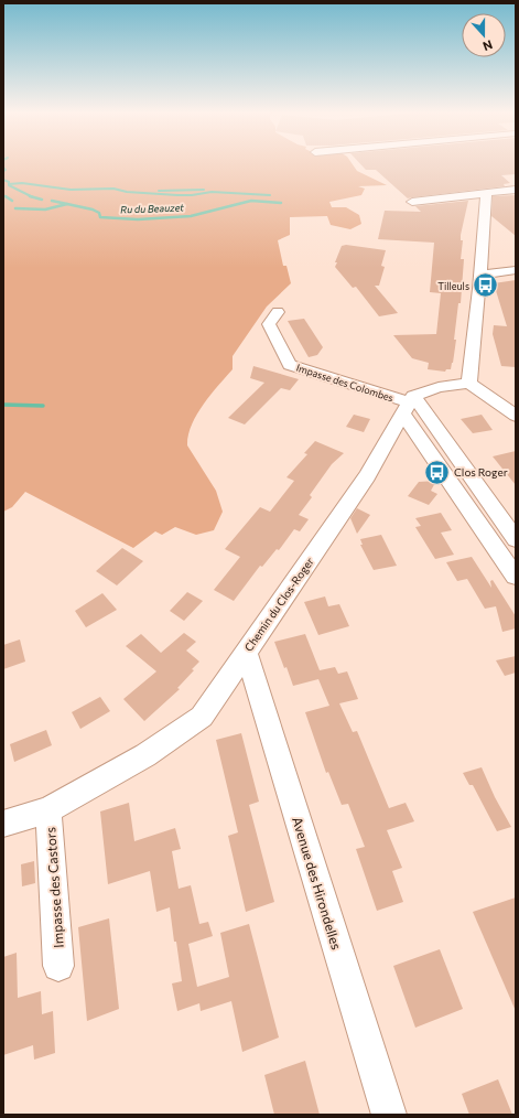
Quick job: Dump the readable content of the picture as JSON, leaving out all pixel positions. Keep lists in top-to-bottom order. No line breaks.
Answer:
{"streets":{"street":["Impasse des Colombes","Chemin du Clos-Roger","Avenue des Hirondelles","Impasse des Castors"]},"crossings":[["Impasse des Colombes","Chemin du Clos-Roger"],["Chemin du Clos-Roger","Avenue des Hirondelles"],["Chemin du Clos-Roger","Impasse des Castors"]],"water":["Ru du Beauzet"],"places":{"bus stop":["Tilleuls","Clos Roger"]},"north":"bottom"}
